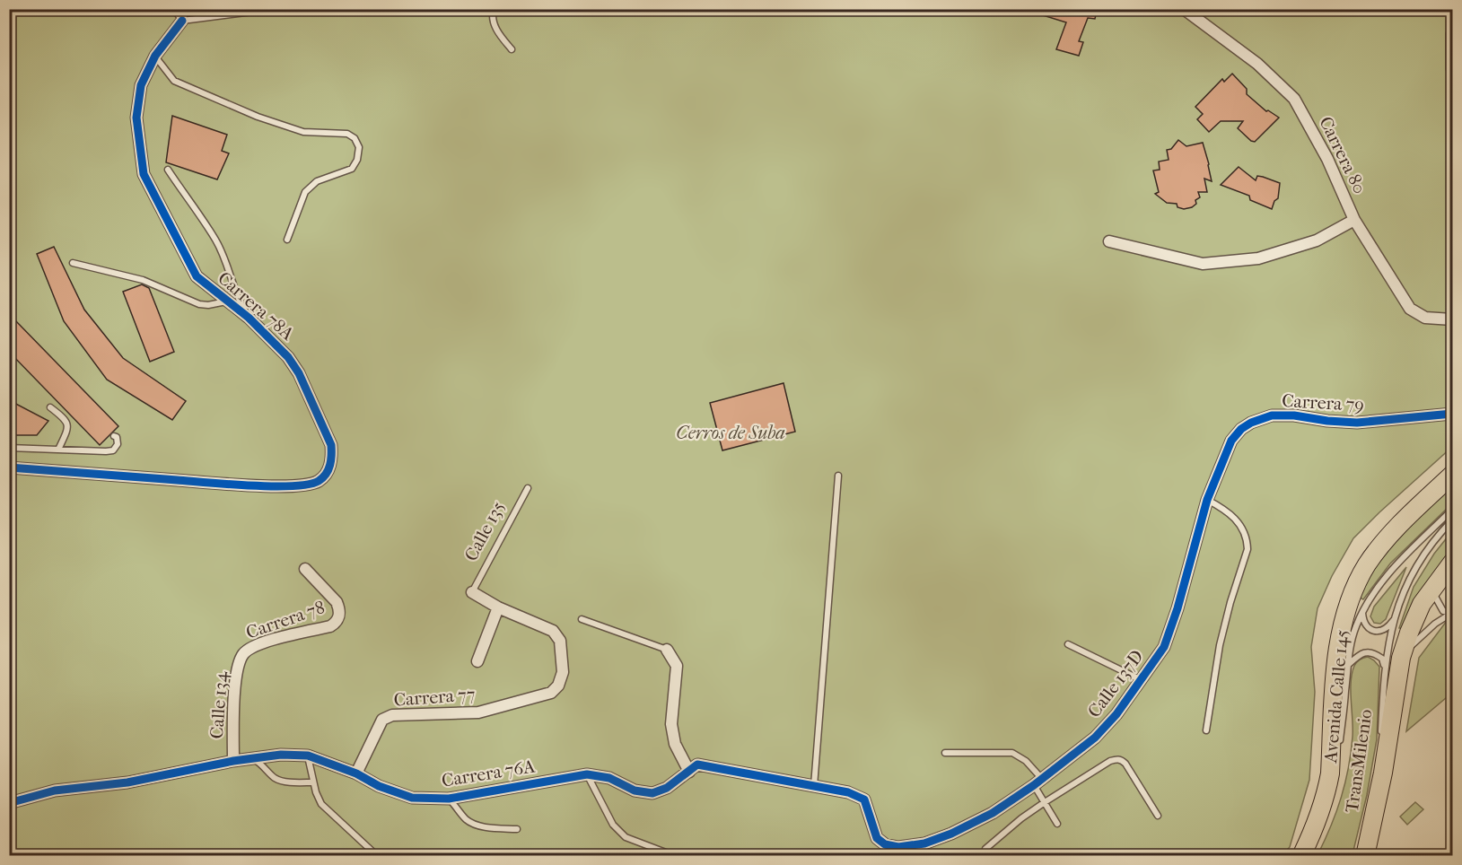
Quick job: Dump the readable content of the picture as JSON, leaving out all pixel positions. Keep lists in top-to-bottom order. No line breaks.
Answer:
{"streets":{"main road":["Avenida Calle 145"],"street":["Carrera 80","Carrera 78A","Carrera 79","Carrera 78","Calle 137D","Carrera 77","Calle 134","Carrera 76A"],"lane":["Calle 135","TransMilenio"]},"crossings":[["Carrera 79","Calle 137D"],["Carrera 78","Calle 134"],["Calle 137D","Carrera 76A"],["Carrera 77","Carrera 76A"],["Calle 134","Carrera 76A"]],"parks":["Cerros de Suba"]}
